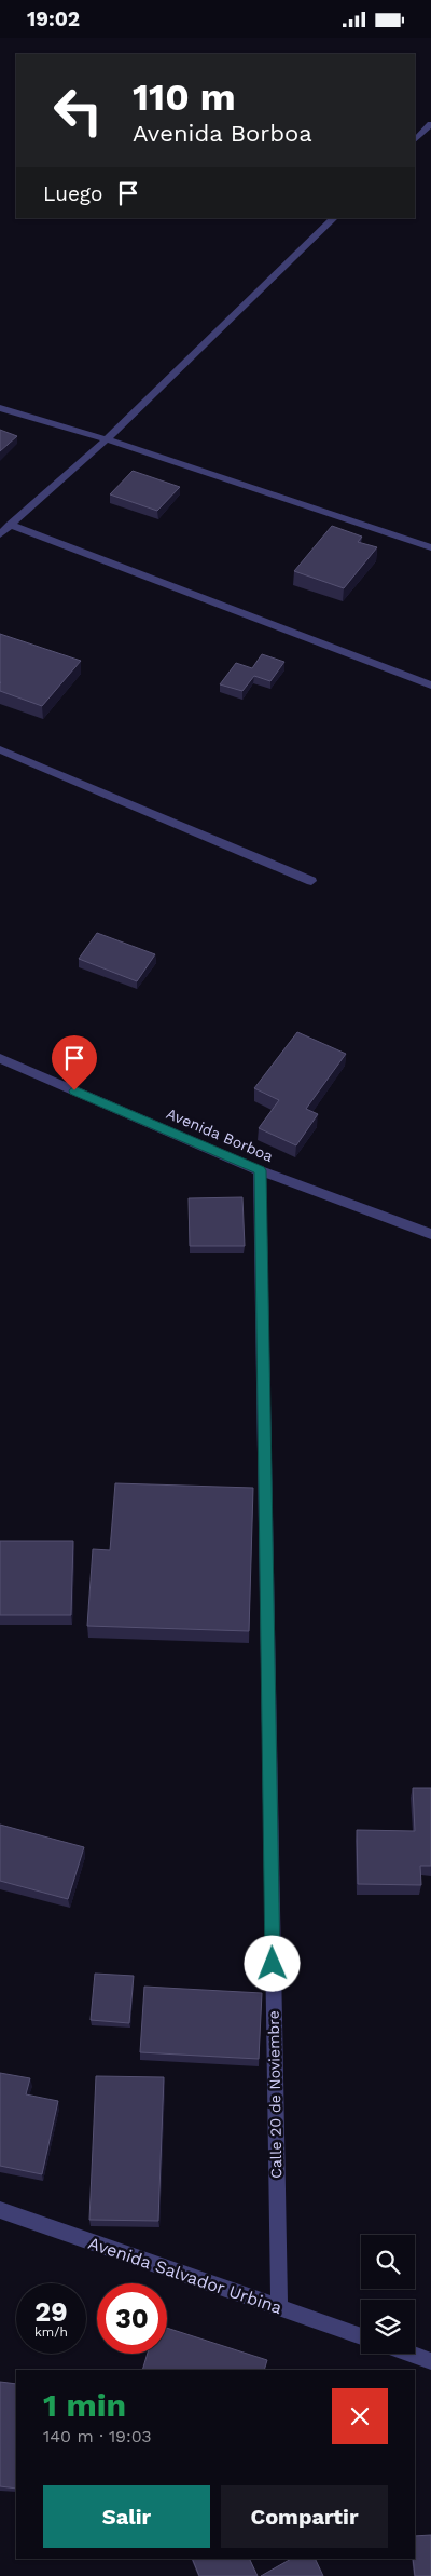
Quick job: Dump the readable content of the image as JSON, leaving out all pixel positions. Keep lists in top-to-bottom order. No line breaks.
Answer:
{"streets":{"street":["Avenida Borboa","Calle 20 de Noviembre","Avenida Salvador Urbina"]},"crossings":[["Avenida Borboa","Calle 20 de Noviembre"],["Calle 20 de Noviembre","Avenida Salvador Urbina"]],"page":{"status":"19:02","turn":["110 m","Avenida Borboa"],"then":"Luego","speed":"29 km/h","limit":"30","heading":["1 min","140 m · 19:03"],"buttons":["Salir","Compartir"]}}
